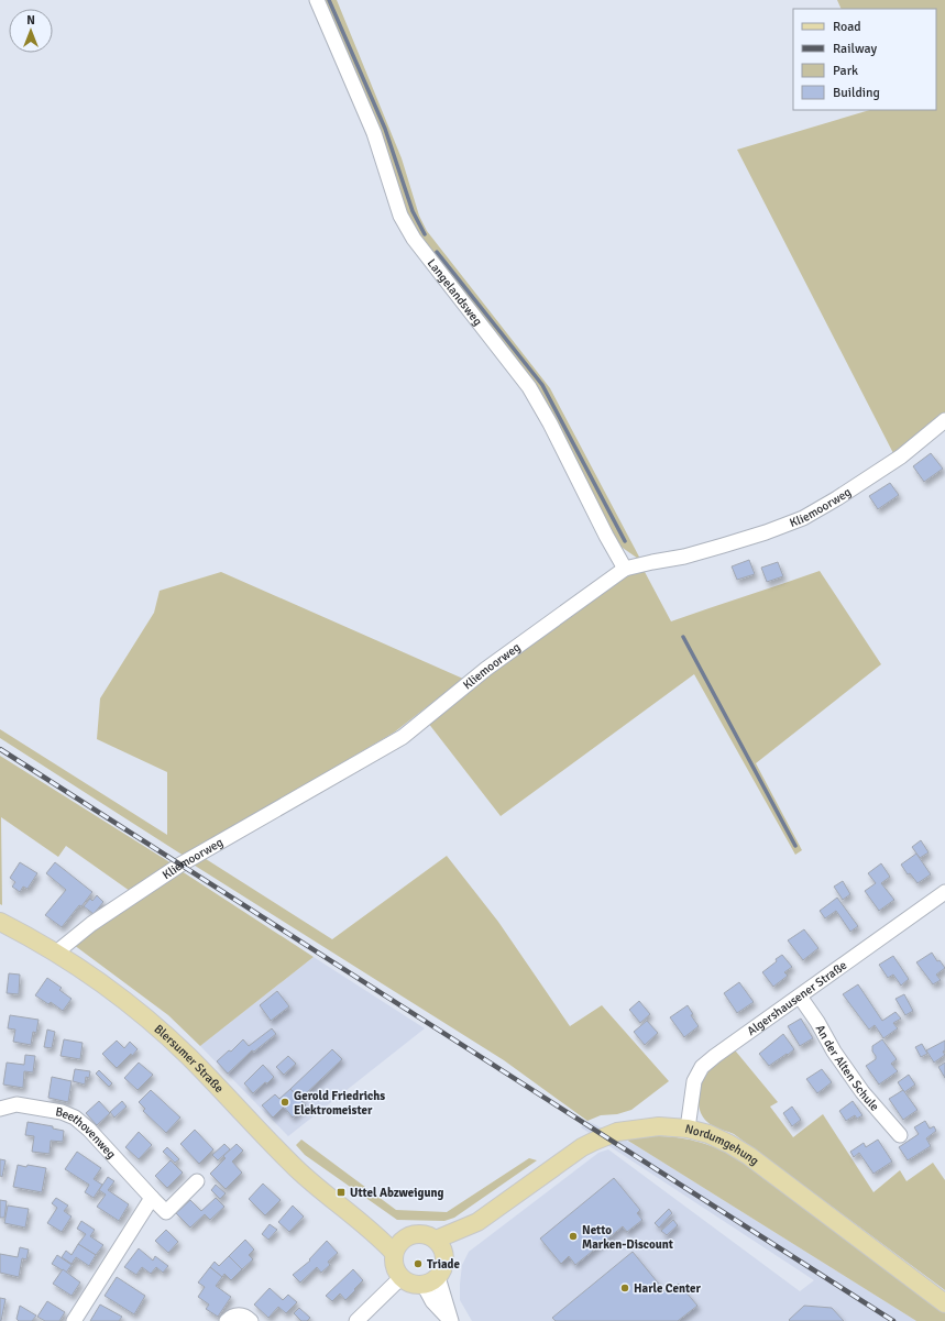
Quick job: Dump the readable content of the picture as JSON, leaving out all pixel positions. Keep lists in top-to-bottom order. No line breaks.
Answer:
{"streets":{"main road":["Blersumer Straße","Nordumgehung"],"street":["Langelandsweg","Kliemoorweg","Algershausener Straße","An der Alten Schule","Beethovenweg"]},"crossings":[["Langelandsweg","Kliemoorweg"],["Kliemoorweg","Blersumer Straße"],["Algershausener Straße","An der Alten Schule"],["Algershausener Straße","Nordumgehung"],["Blersumer Straße","Nordumgehung"]],"places":{"other":["Gerold Friedrichs Elektromeister","Netto Marken-Discount","Triade","Harle Center"],"transit":["Uttel Abzweigung"]},"legend":["Road","Railway","Park","Building"],"north":"top"}
